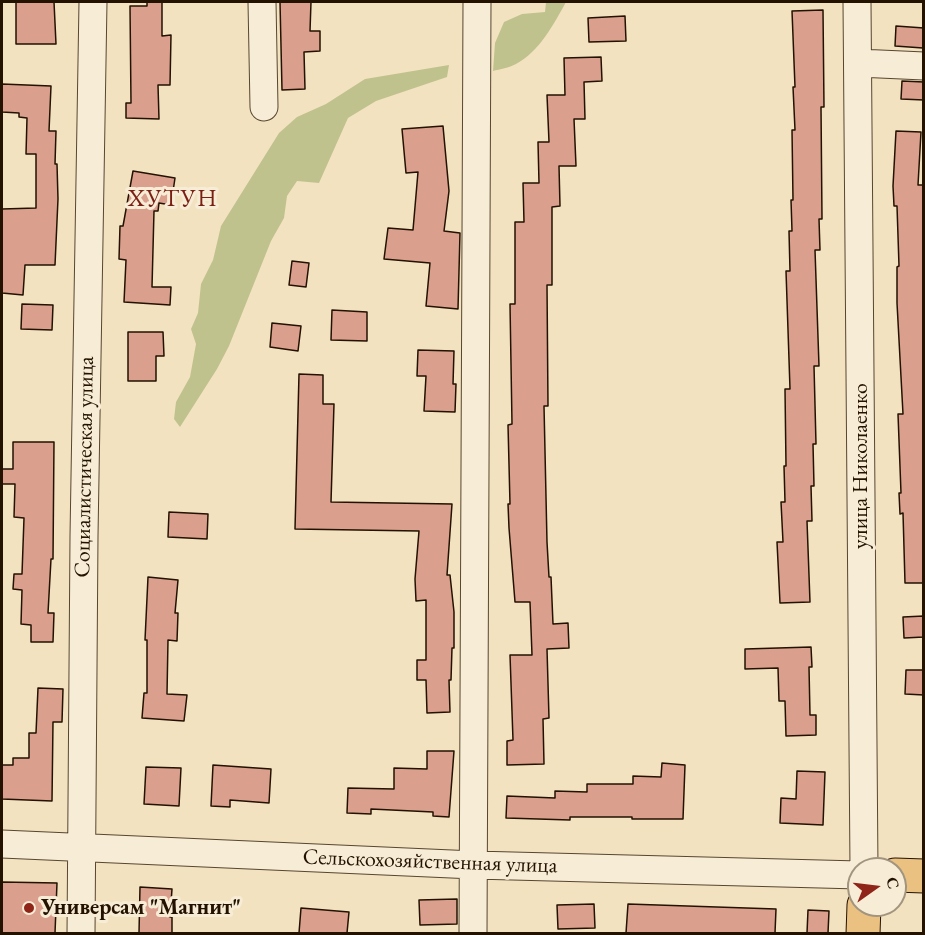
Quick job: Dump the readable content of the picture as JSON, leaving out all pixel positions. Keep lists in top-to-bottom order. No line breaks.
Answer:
{"streets":{"street":["улица Николаенко","Социалистическая улица","Сельскохозяйственная улица"]},"crossings":[["Социалистическая улица","Сельскохозяйственная улица"]],"districts":["ХУТУН"],"places":["Универсам \"Магнит\""],"north":"right"}
